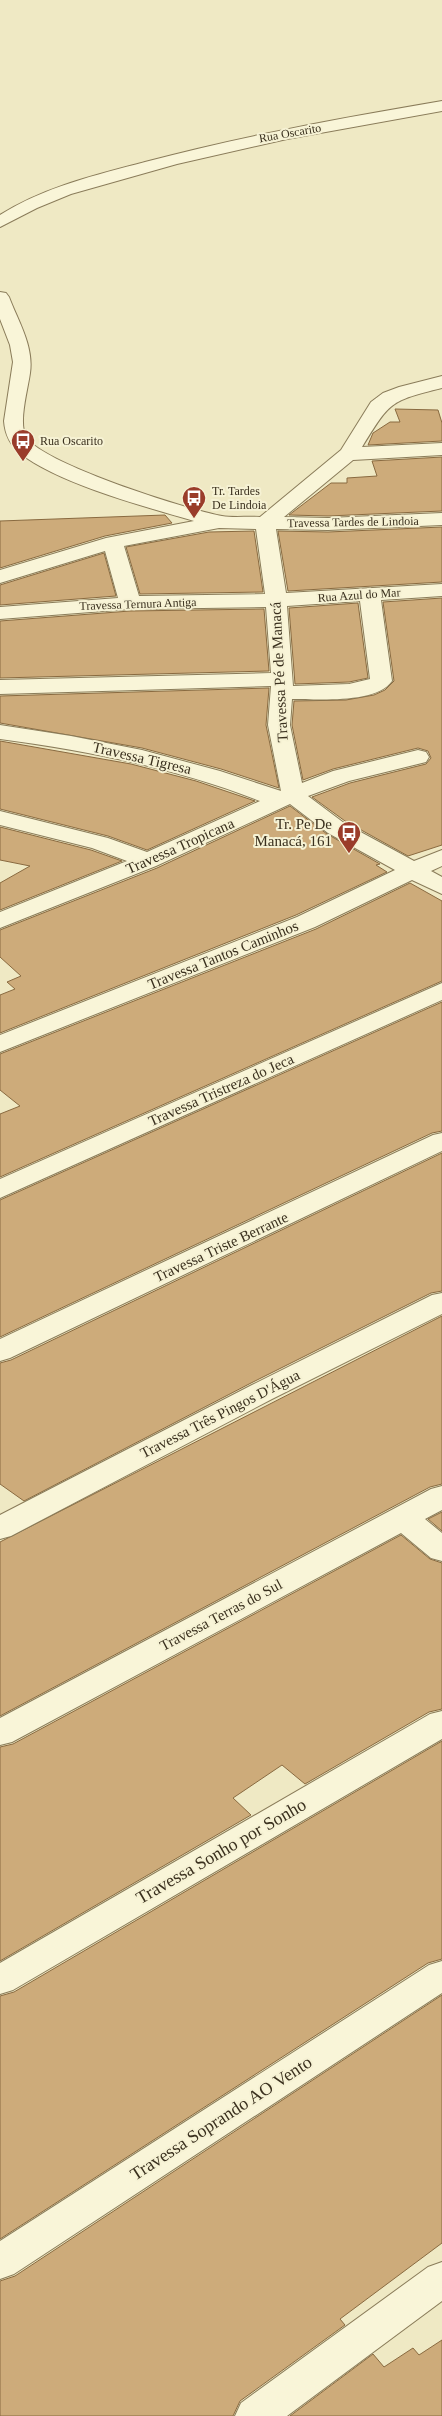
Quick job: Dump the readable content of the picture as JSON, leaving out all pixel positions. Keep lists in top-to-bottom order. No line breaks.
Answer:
{"streets":{"street":["Rua Oscarito","Travessa Tardes de Lindoia","Rua Azul do Mar","Travessa Ternura Antiga","Travessa Pé de Manacá","Travessa Tigresa","Travessa Tropicana","Travessa Tantos Caminhos","Travessa Tristreza do Jeca","Travessa Triste Berrante","Travessa Três Pingos D'Água","Travessa Terras do Sul","Travessa Sonho por Sonho","Travessa Soprando AO Vento"]},"crossings":[["Travessa Tardes de Lindoia","Travessa Pé de Manacá"],["Rua Azul do Mar","Travessa Ternura Antiga"],["Rua Azul do Mar","Travessa Pé de Manacá"],["Travessa Ternura Antiga","Travessa Pé de Manacá"],["Travessa Pé de Manacá","Travessa Tigresa"],["Travessa Pé de Manacá","Travessa Tropicana"],["Travessa Tigresa","Travessa Tropicana"]],"places":{"bus stop":["Rua Oscarito","Tr. Tardes De Lindoia","Tr. Pe De Manacá, 161"]}}
